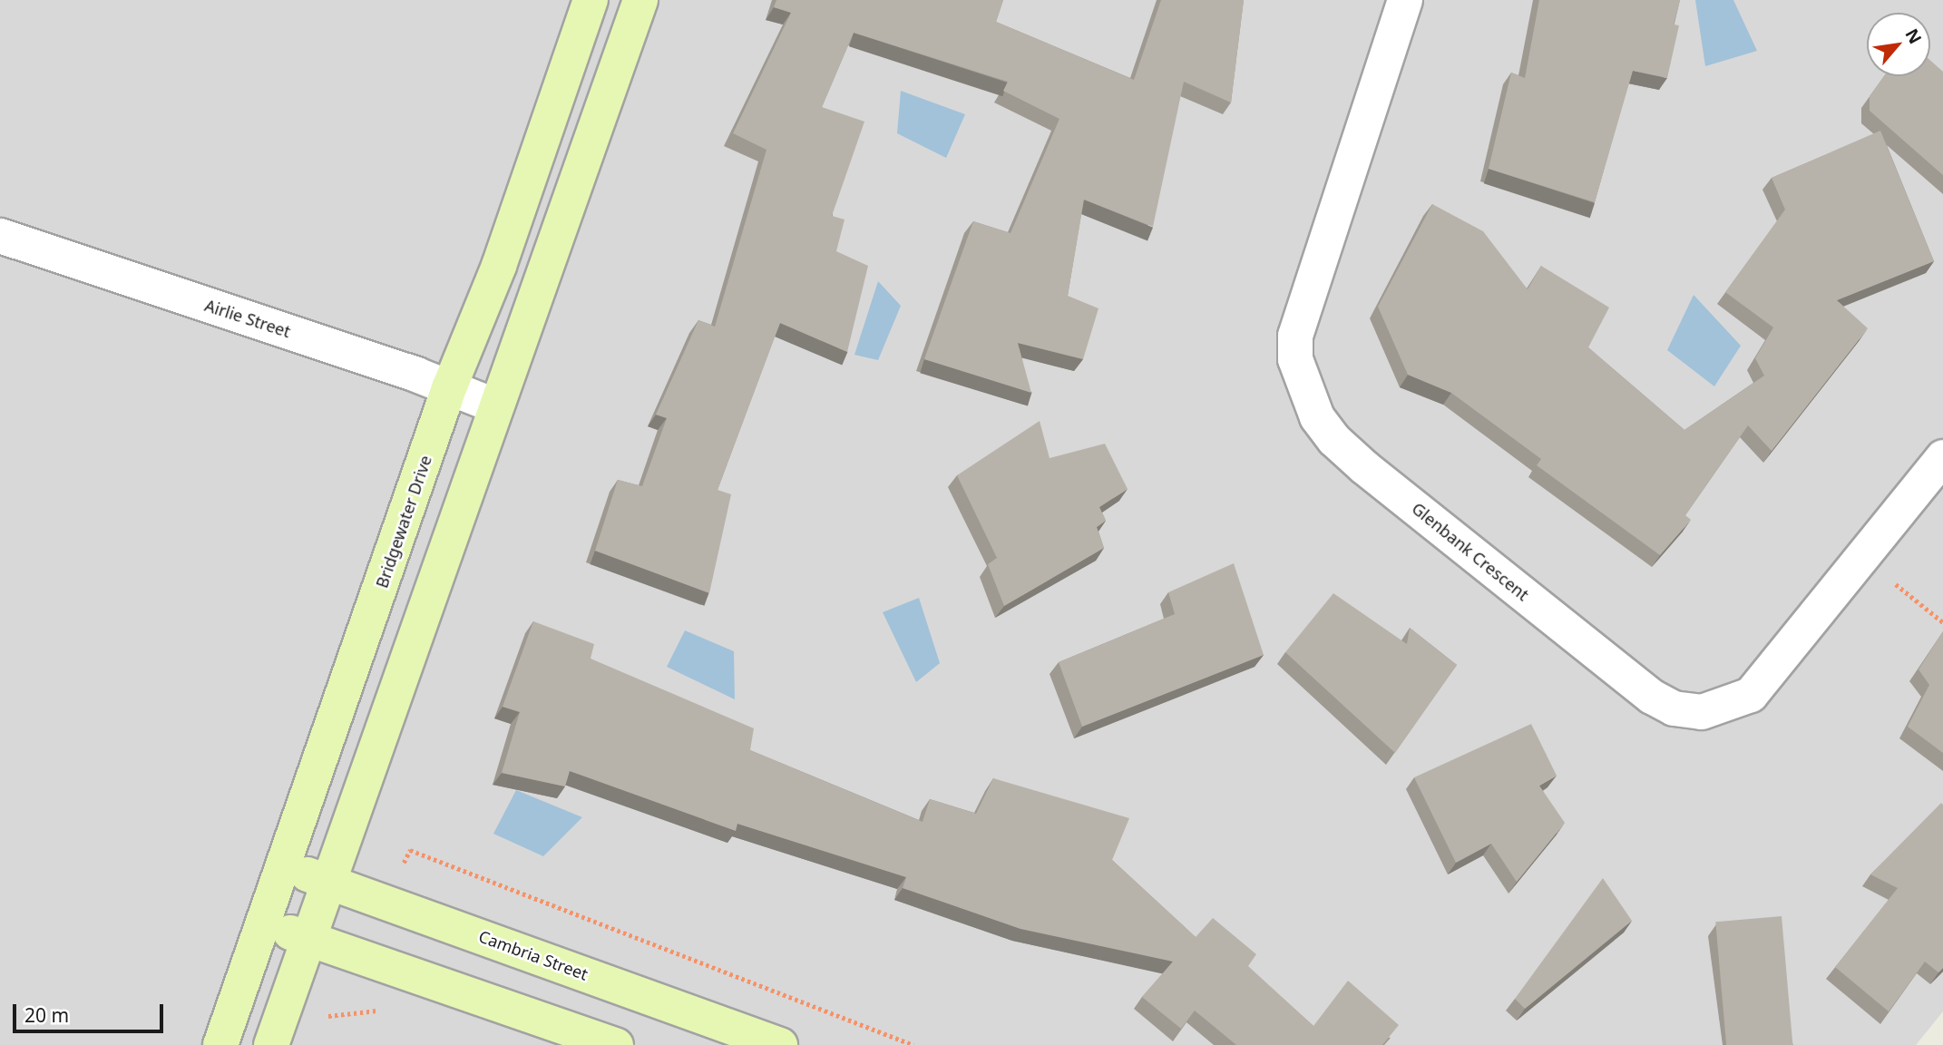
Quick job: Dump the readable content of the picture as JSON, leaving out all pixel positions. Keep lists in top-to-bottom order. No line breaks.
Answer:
{"streets":{"street":["Airlie Street","Bridgewater Drive","Glenbank Crescent","Cambria Street"]},"crossings":[["Airlie Street","Bridgewater Drive"],["Bridgewater Drive","Cambria Street"]],"scale_bar":"20 m","north":"top right"}
